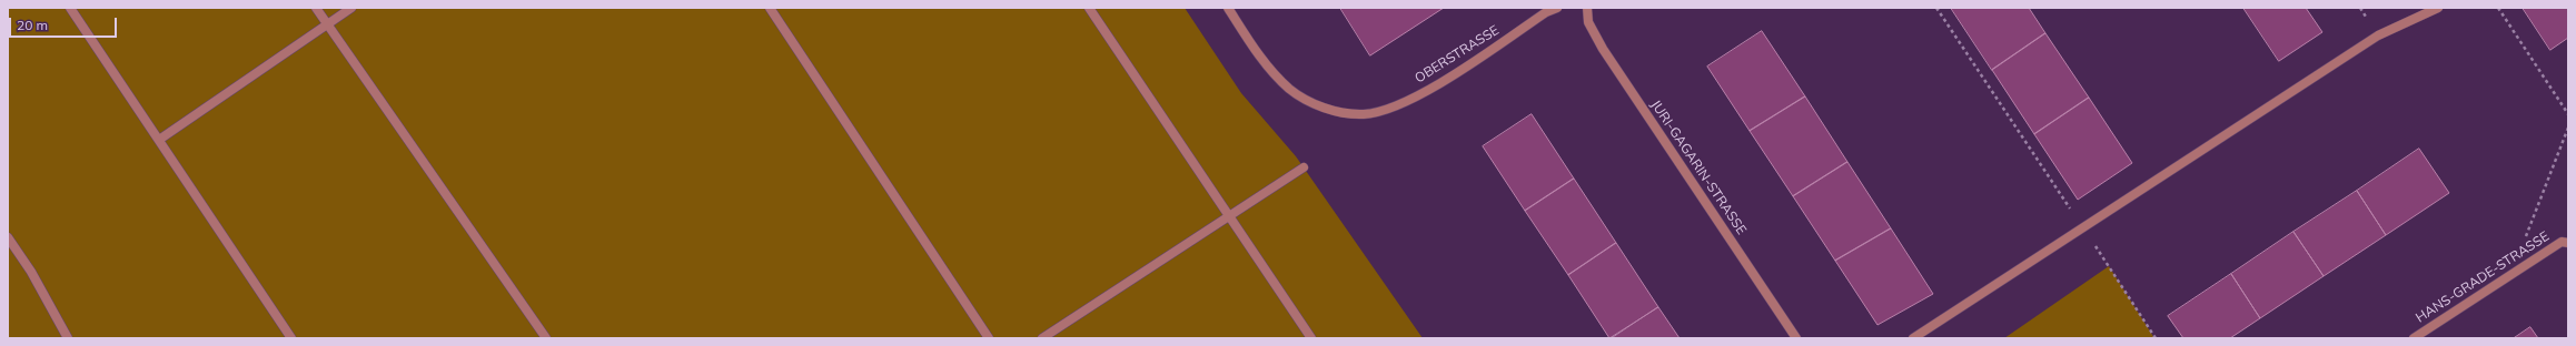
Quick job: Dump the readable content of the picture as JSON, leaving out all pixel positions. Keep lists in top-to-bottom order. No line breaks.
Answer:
{"streets":{"street":["OBERSTRASSE","JURI-GAGARIN-STRASSE","HANS-GRADE-STRASSE"]},"scale_bar":"20 m"}
